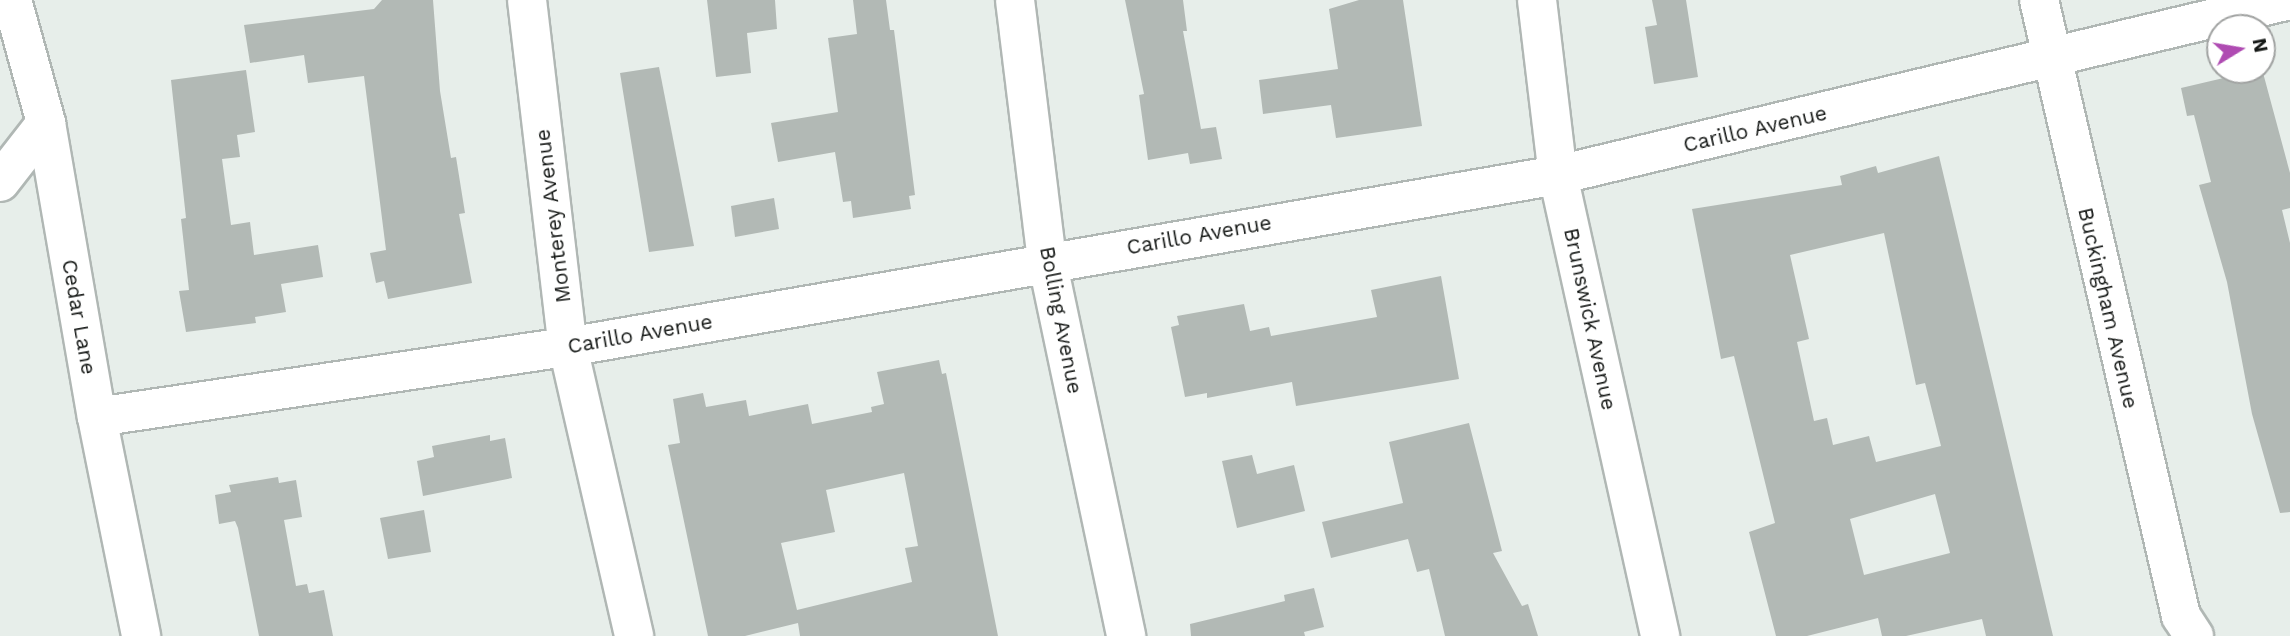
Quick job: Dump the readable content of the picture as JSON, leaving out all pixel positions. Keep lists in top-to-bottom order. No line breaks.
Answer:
{"streets":{"street":["Carillo Avenue","Monterey Avenue","Buckingham Avenue","Cedar Lane","Brunswick Avenue","Bolling Avenue"]},"crossings":[["Carillo Avenue","Monterey Avenue"],["Carillo Avenue","Buckingham Avenue"],["Carillo Avenue","Cedar Lane"],["Carillo Avenue","Brunswick Avenue"],["Carillo Avenue","Bolling Avenue"]],"north":"right"}
